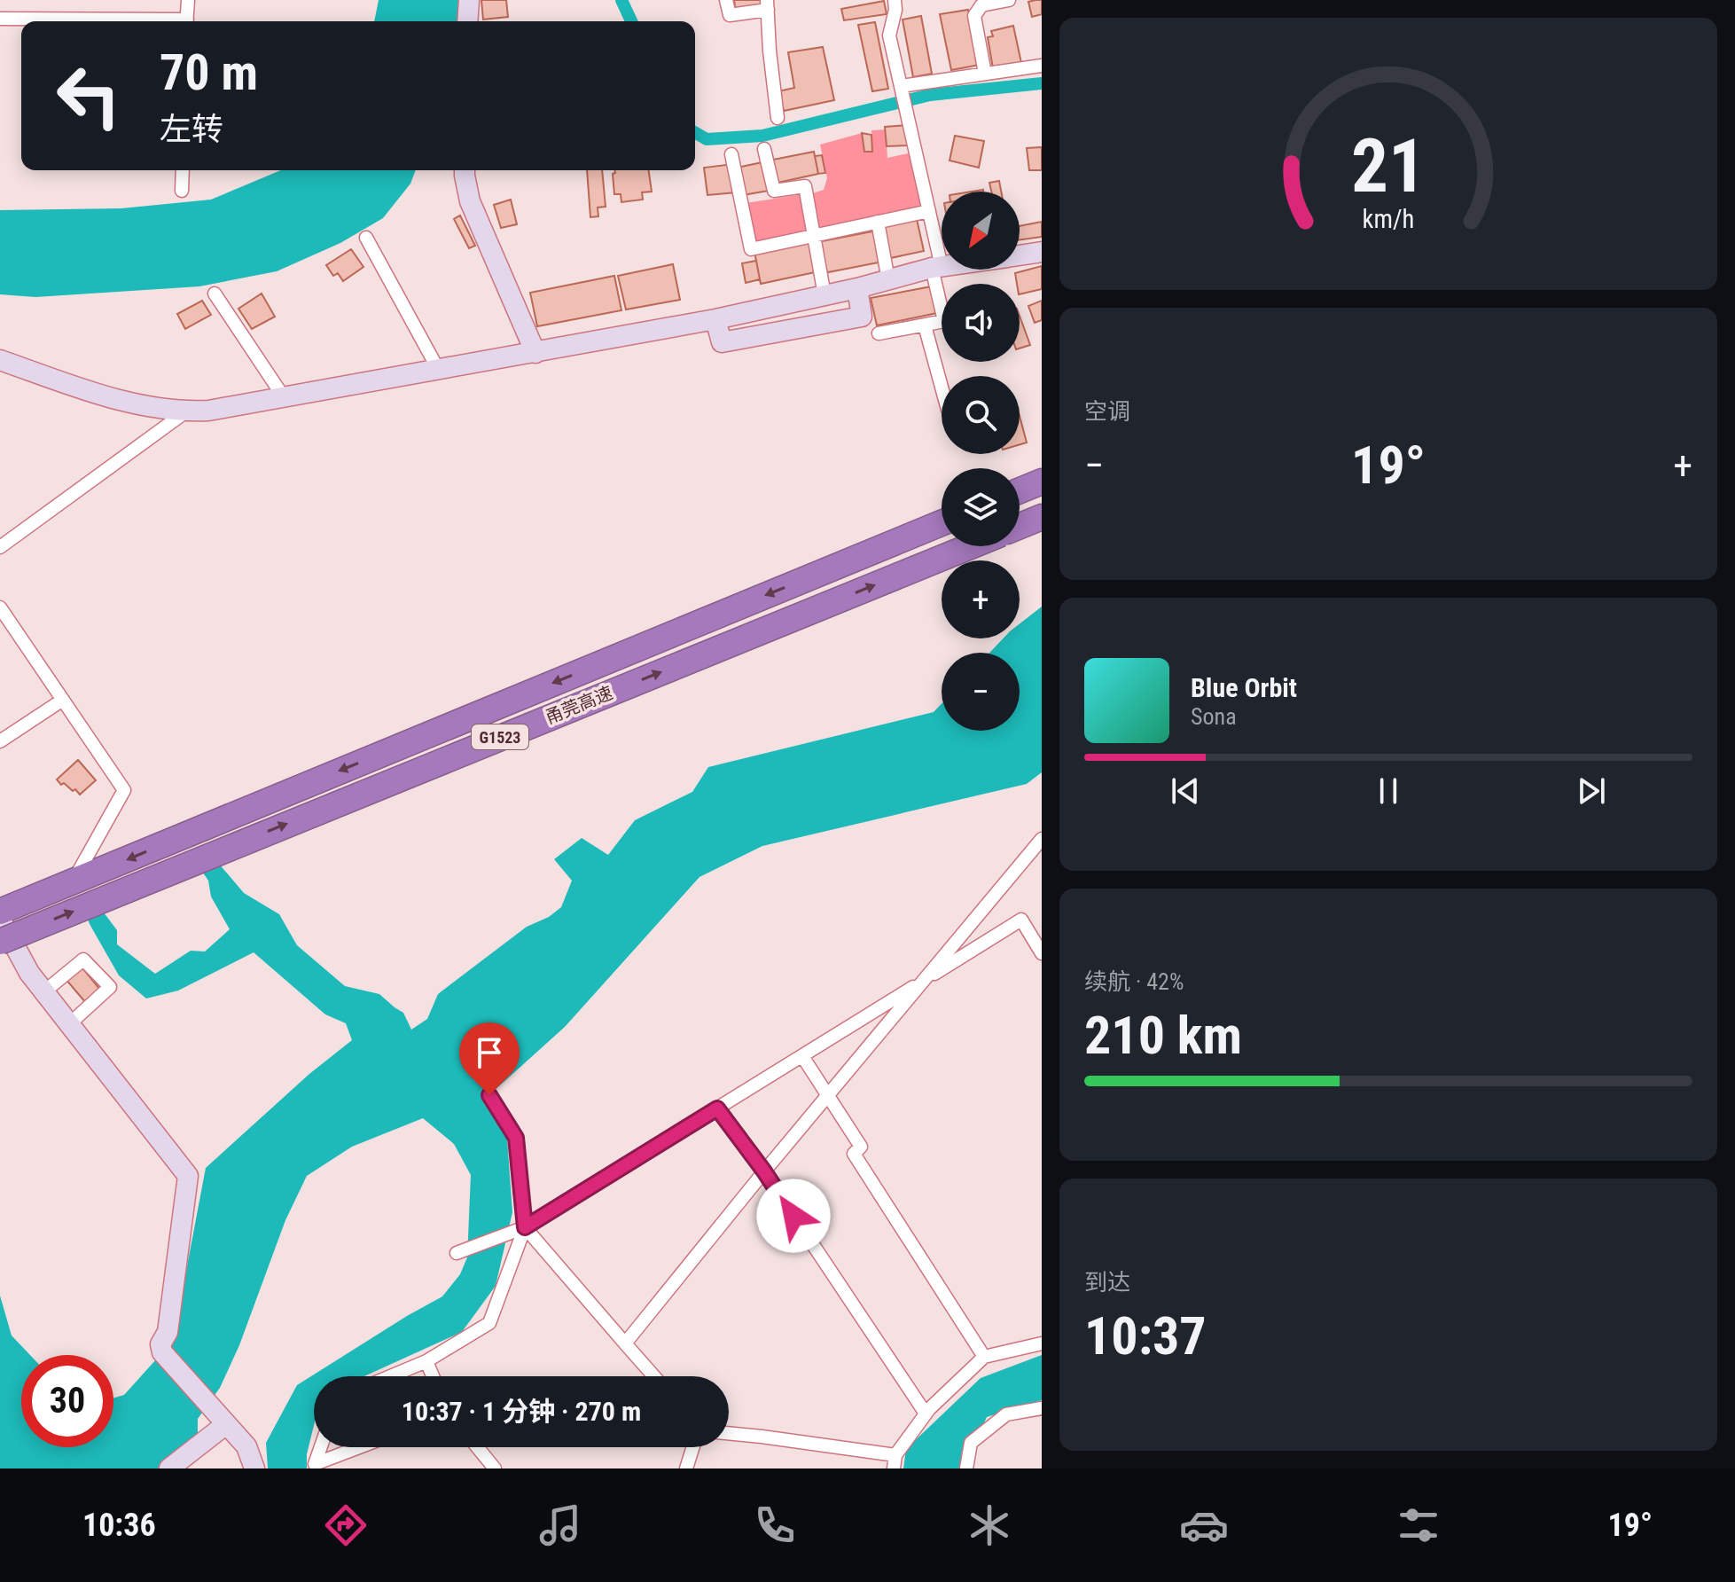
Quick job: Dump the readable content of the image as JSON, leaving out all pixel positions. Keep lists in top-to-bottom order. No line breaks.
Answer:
{"streets":{"highway":["甬莞高速","G1523"]},"north":"bottom left","page":{"turn":["70 m","左转"],"map_buttons":["+","−"],"tile":["空调",["续航 · 42%","210 km"],["到达","10:37"]],"heat":["−","19°","+"],"song":["Blue Orbit","Sona"],"limit":"30","trip":"10:37 · 1 分钟 · 270 m","tabs":["10:36","19°"],"gauge":["21","km/h"]}}
